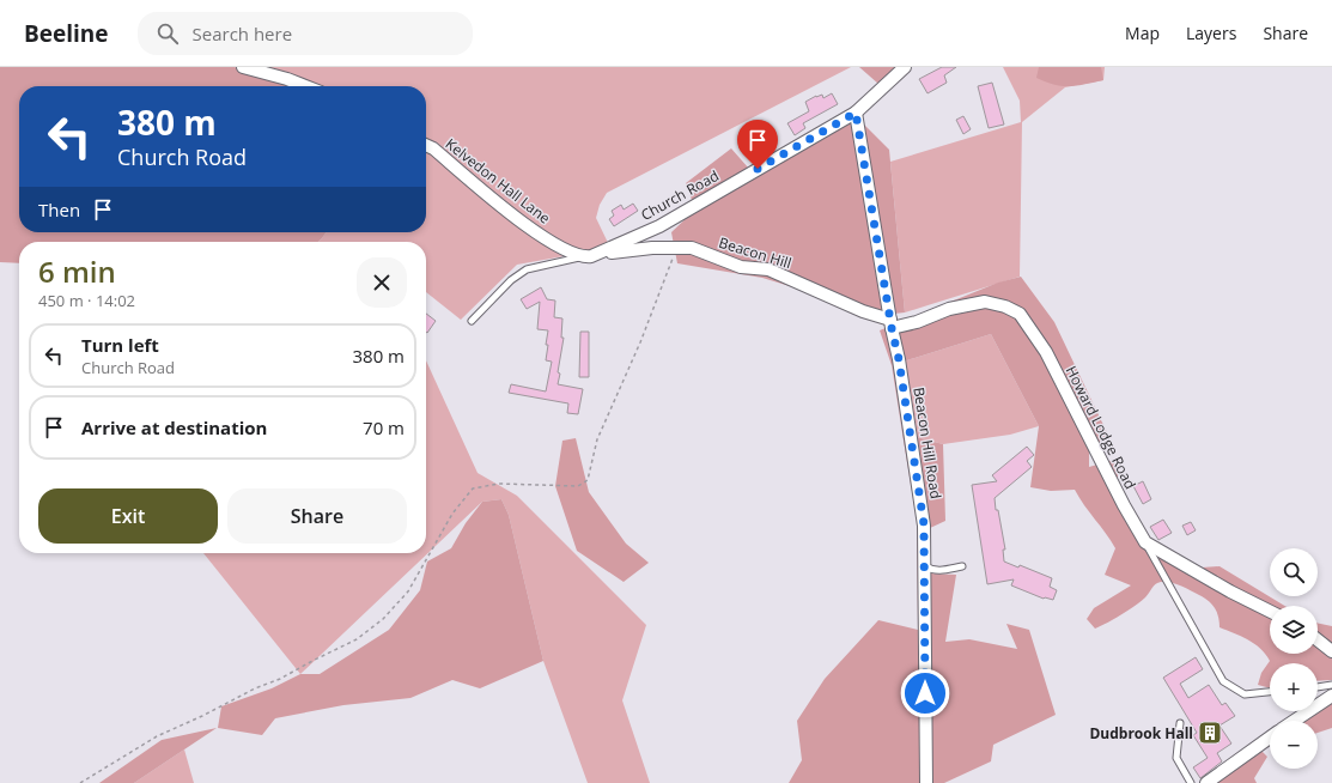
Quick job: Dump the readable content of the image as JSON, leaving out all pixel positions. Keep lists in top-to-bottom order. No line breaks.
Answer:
{"streets":{"street":["Kelvedon Hall Lane","Church Road","Beacon Hill","Howard Lodge Road","Beacon Hill Road"]},"crossings":[["Kelvedon Hall Lane","Church Road"],["Church Road","Beacon Hill"],["Church Road","Beacon Hill Road"],["Beacon Hill","Howard Lodge Road"],["Beacon Hill","Beacon Hill Road"],["Howard Lodge Road","Beacon Hill Road"]],"places":{"building":["Dudbrook Hall"]},"page":{"header":"Beeline","search":"Search here","nav":["Map","Layers","Share"],"turn":["380 m","Church Road"],"then":"Then","heading":["6 min","450 m · 14:02"],"list":[{"name":"Turn left","note":"Church Road","value":"380 m"},{"name":"Arrive at destination","value":"70 m"}],"buttons":["Exit","Share"],"map_buttons":["+","−"]}}
